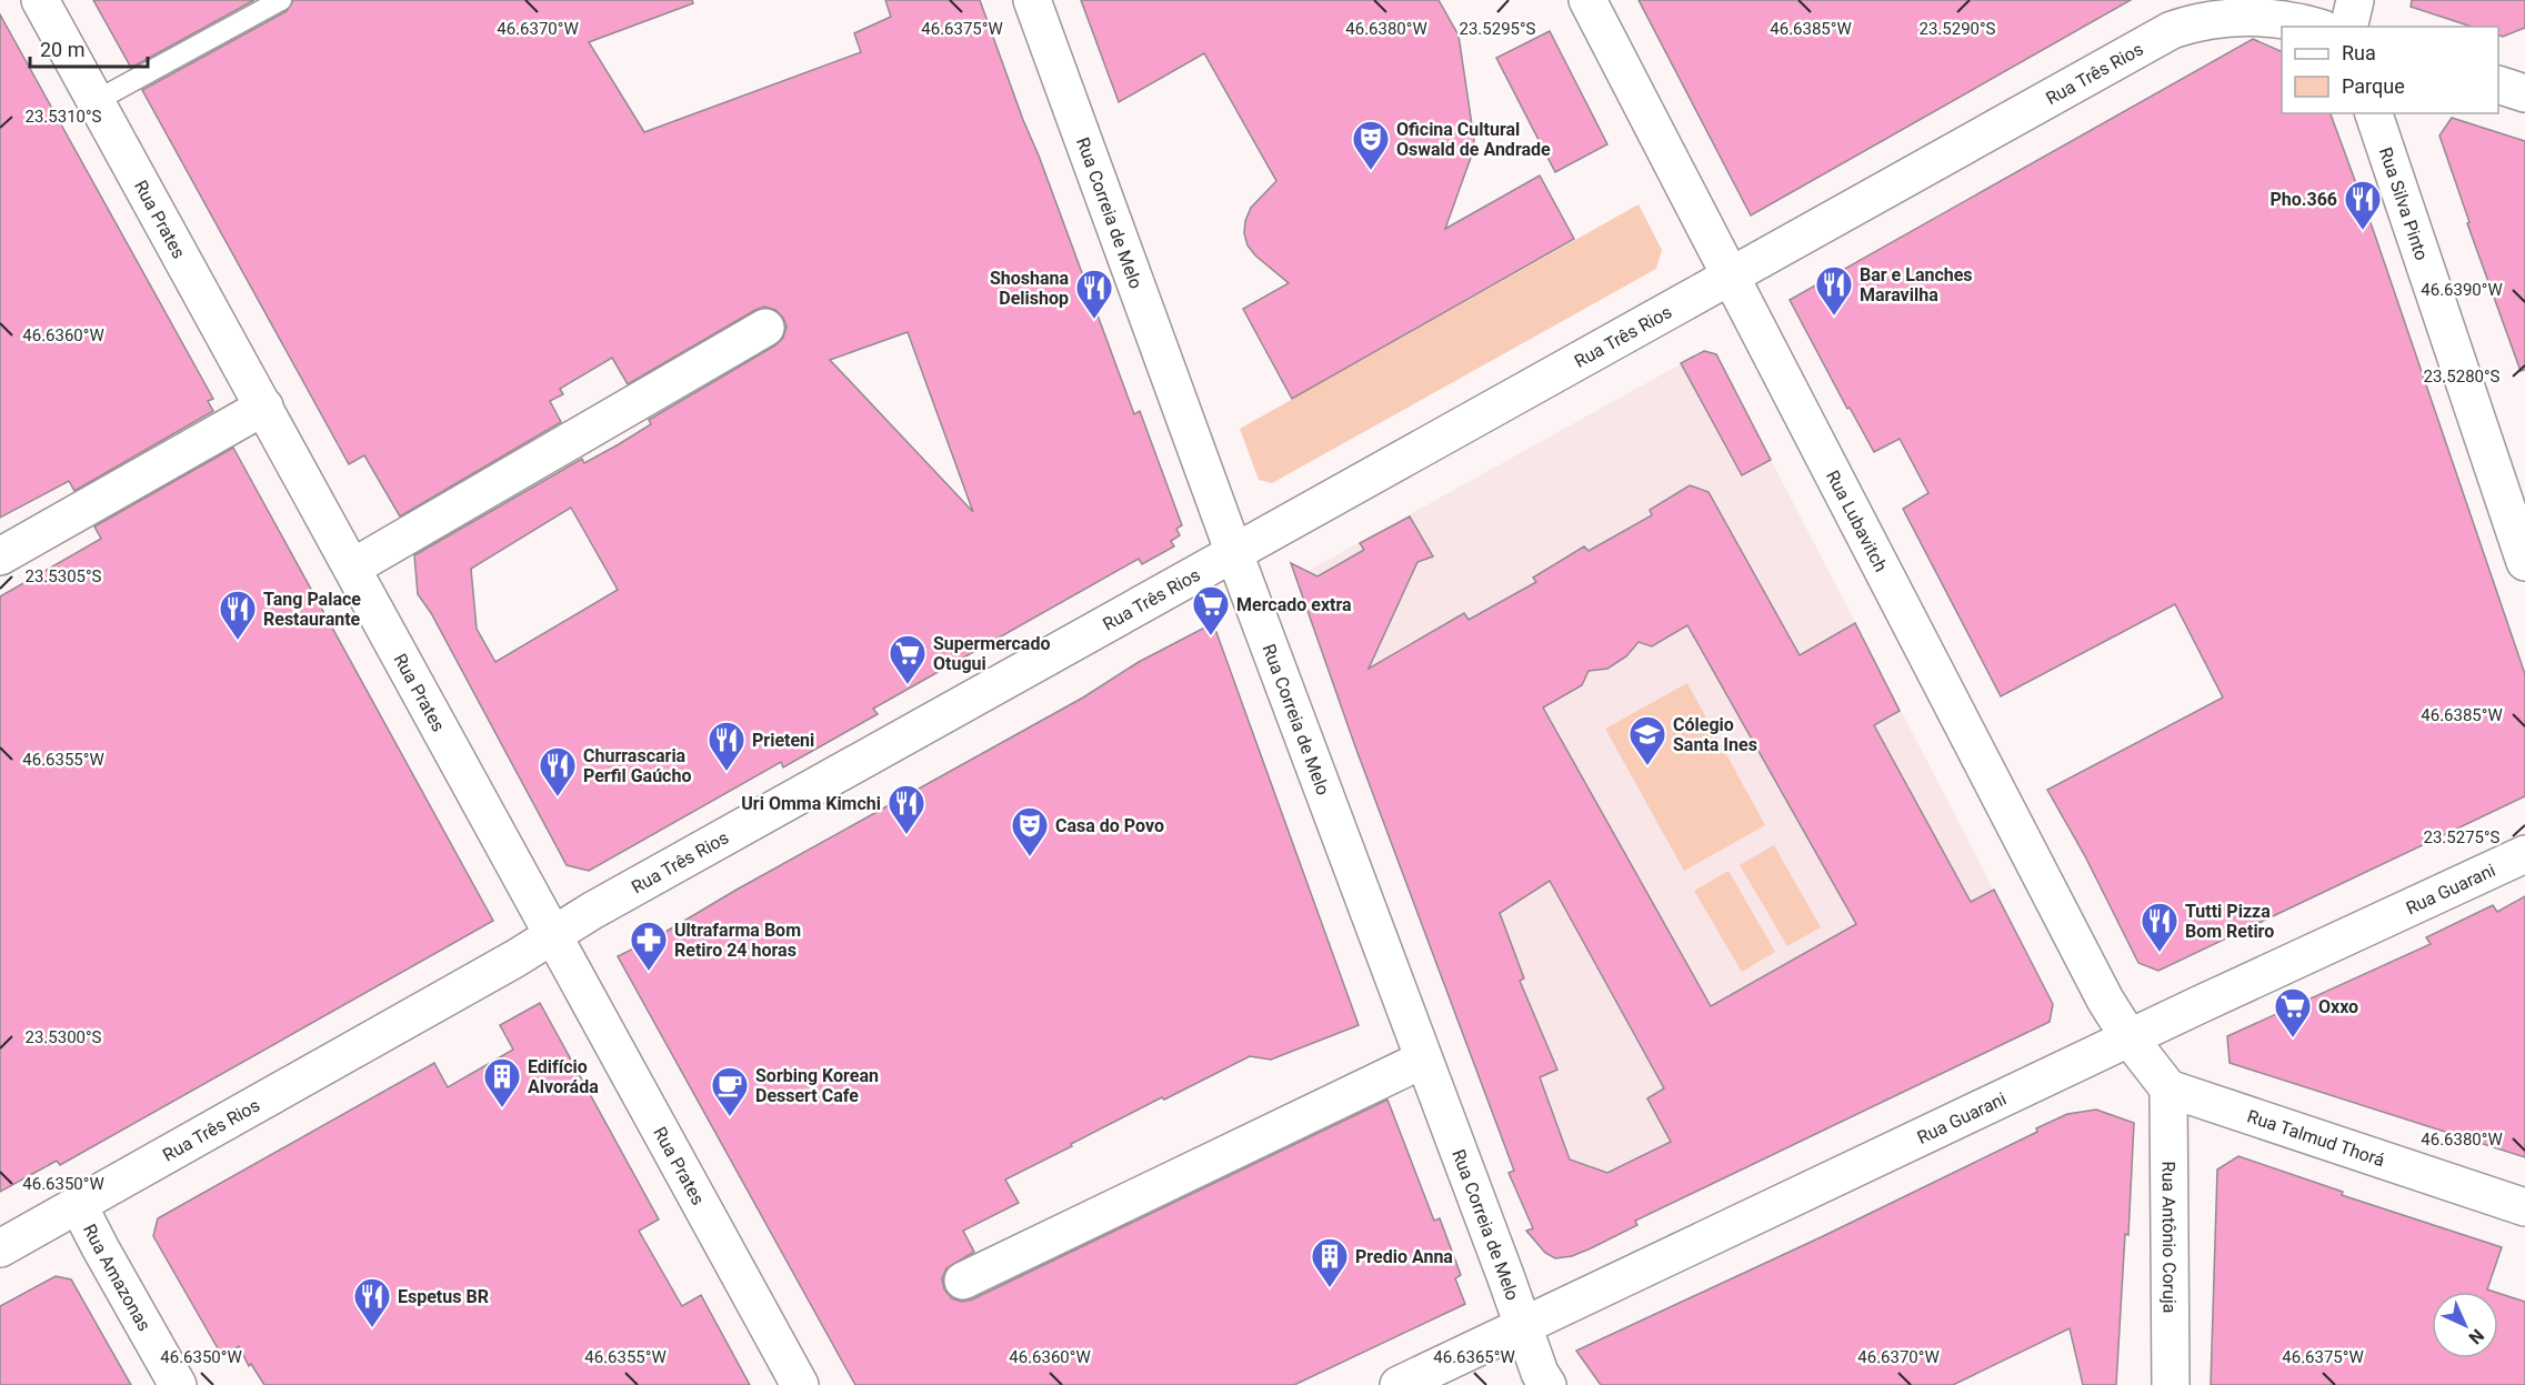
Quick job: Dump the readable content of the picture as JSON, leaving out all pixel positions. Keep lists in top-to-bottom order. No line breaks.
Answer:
{"streets":{"street":["Rua Três Rios","Rua Silva Pinto","Rua Correia de Melo","Rua Prates","Rua Lubavitch","Rua Guarani","Rua Talmud Thorá","Rua Antônio Coruja","Rua Amazonas"]},"crossings":[["Rua Três Rios","Rua Correia de Melo"],["Rua Três Rios","Rua Prates"],["Rua Três Rios","Rua Lubavitch"],["Rua Três Rios","Rua Amazonas"],["Rua Correia de Melo","Rua Guarani"],["Rua Lubavitch","Rua Guarani"],["Rua Talmud Thorá","Rua Antônio Coruja"]],"places":{"theatre":["Oficina Cultural Oswald de Andrade","Casa do Povo"],"restaurant":["Pho.366","Bar e Lanches Maravilha","Shoshana Delishop","Tang Palace Restaurante","Prieteni","Churrascaria Perfil Gaúcho","Uri Omma Kimchi","Tutti Pizza Bom Retiro","Espetus BR"],"supermarket":["Mercado extra","Supermercado Otugui","Oxxo"],"school or university":["Cólegio Santa Ines"],"pharmacy":["Ultrafarma Bom Retiro 24 horas"],"building":["Edifício Alvoráda","Predio Anna"],"cafe":["Sorbing Korean Dessert Cafe"]},"legend":["Rua","Parque"],"scale_bar":"20 m","north":"bottom right","coordinates":["46.6370°W","46.6375°W","46.6380°W","23.5295°S","46.6385°W","23.5290°S","23.5310°S","46.6390°W","46.6360°W","23.5280°S","23.5305°S","46.6355°W","23.5275°S","23.5300°S","46.6350°W","46.6365°W"]}
